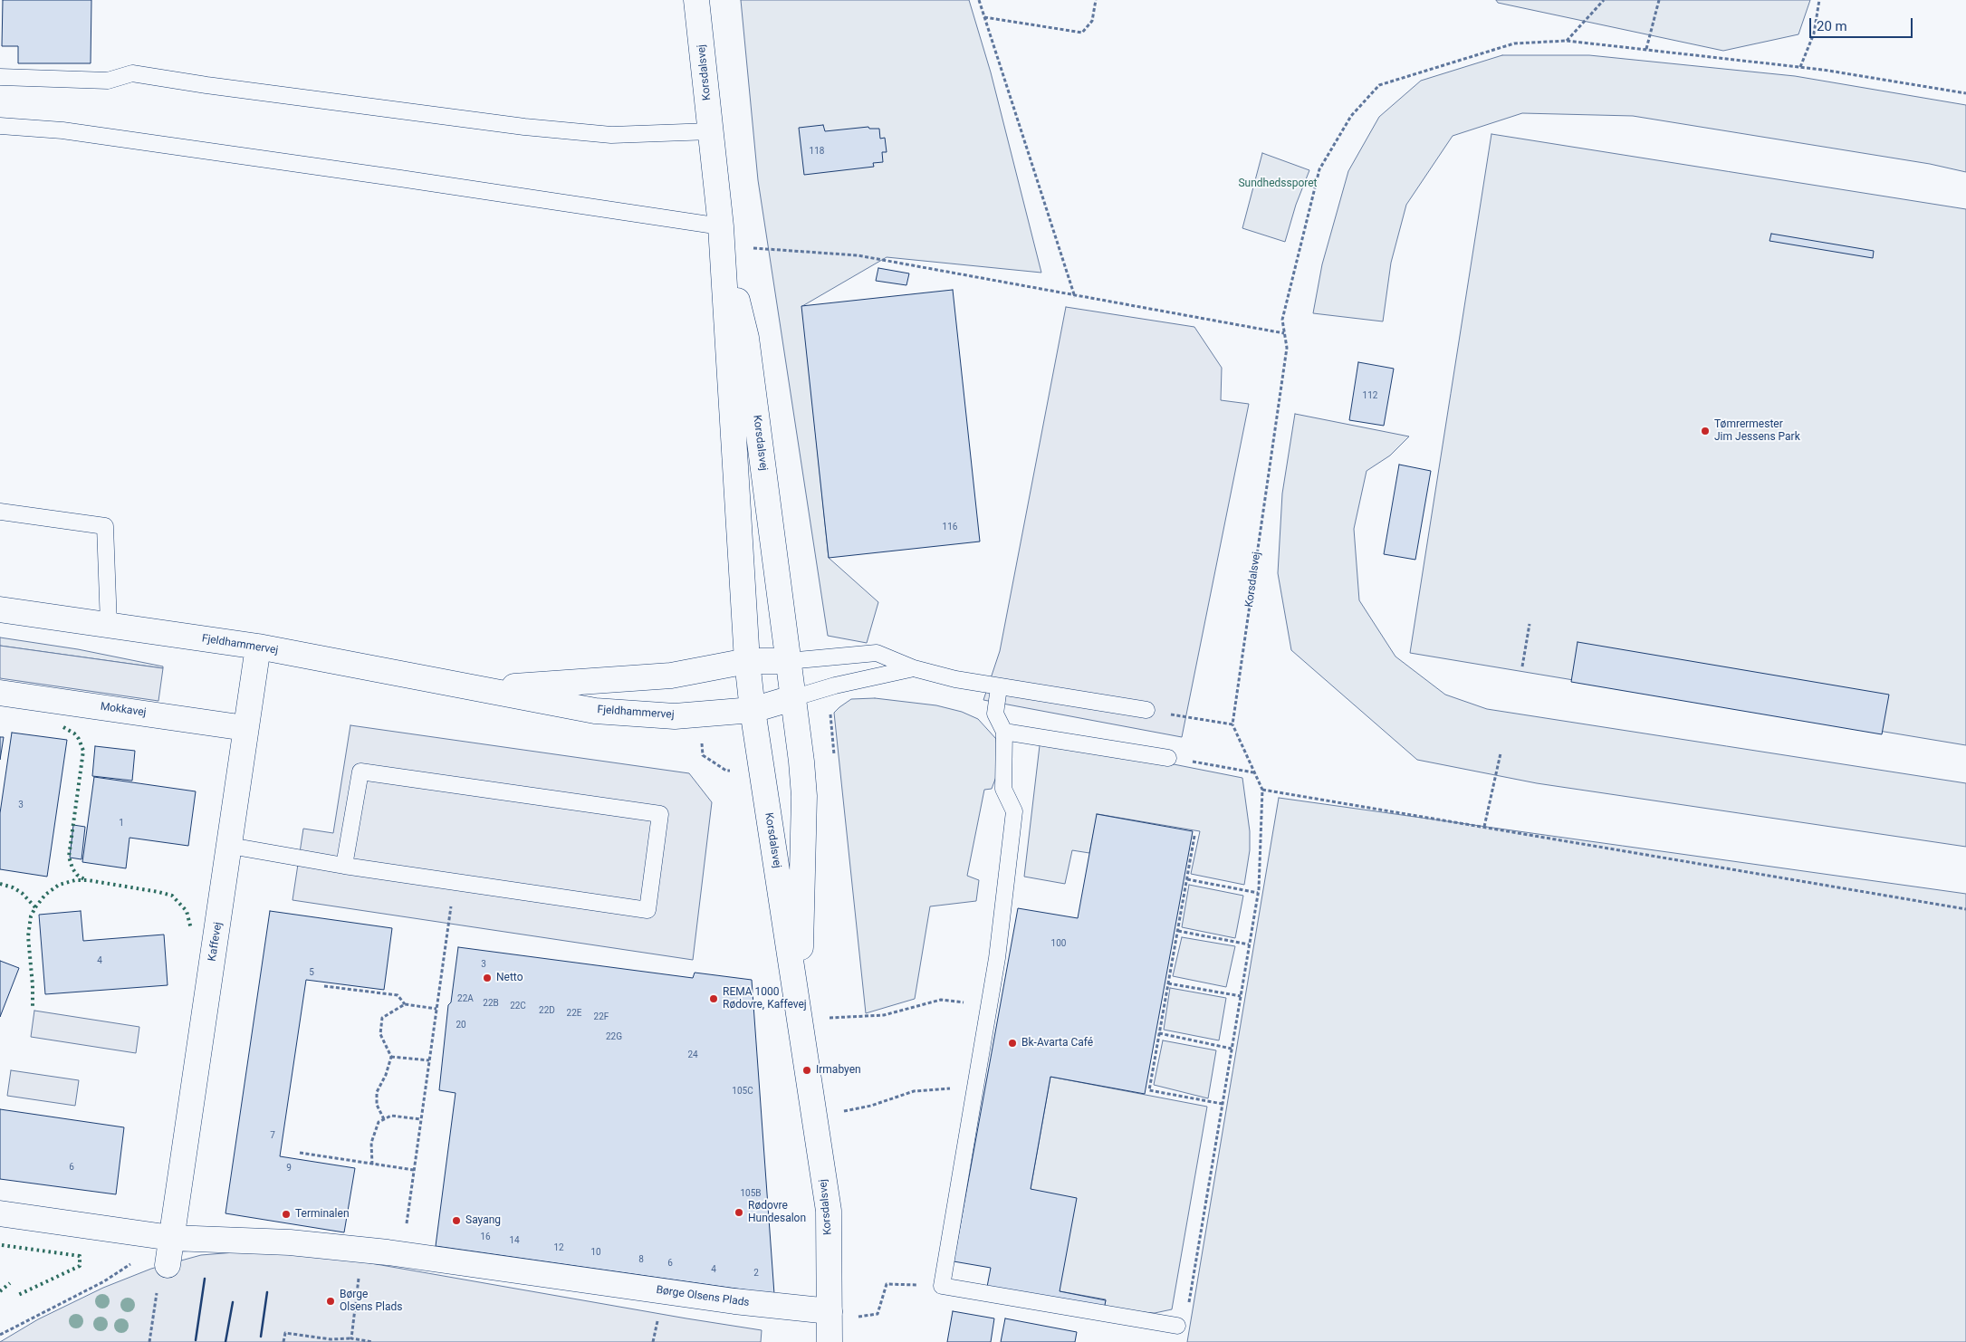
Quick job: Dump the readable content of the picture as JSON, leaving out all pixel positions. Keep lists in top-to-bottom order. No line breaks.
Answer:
{"streets":{"street":["Korsdalsvej","Fjeldhammervej","Mokkavej","Kaffevej","Børge Olsens Plads"]},"crossings":[["Korsdalsvej","Fjeldhammervej"],["Korsdalsvej","Børge Olsens Plads"],["Fjeldhammervej","Kaffevej"],["Mokkavej","Kaffevej"],["Kaffevej","Børge Olsens Plads"]],"parks":["Sundhedssporet"],"places":["Tømrermester Jim Jessens Park","Netto","REMA 1000 Rødovre, Kaffevej","Bk-Avarta Café","Irmabyen","Rødovre Hundesalon","Terminalen","Sayang","Børge Olsens Plads"],"house_numbers":["118","112","116","3","1","100","4","3","5","22A","22B","22C","22D","22E","22F","20","22G","24","105C","7","6","9","105B","16","14","12","10","8","6","4","2"],"scale_bar":"20 m"}
